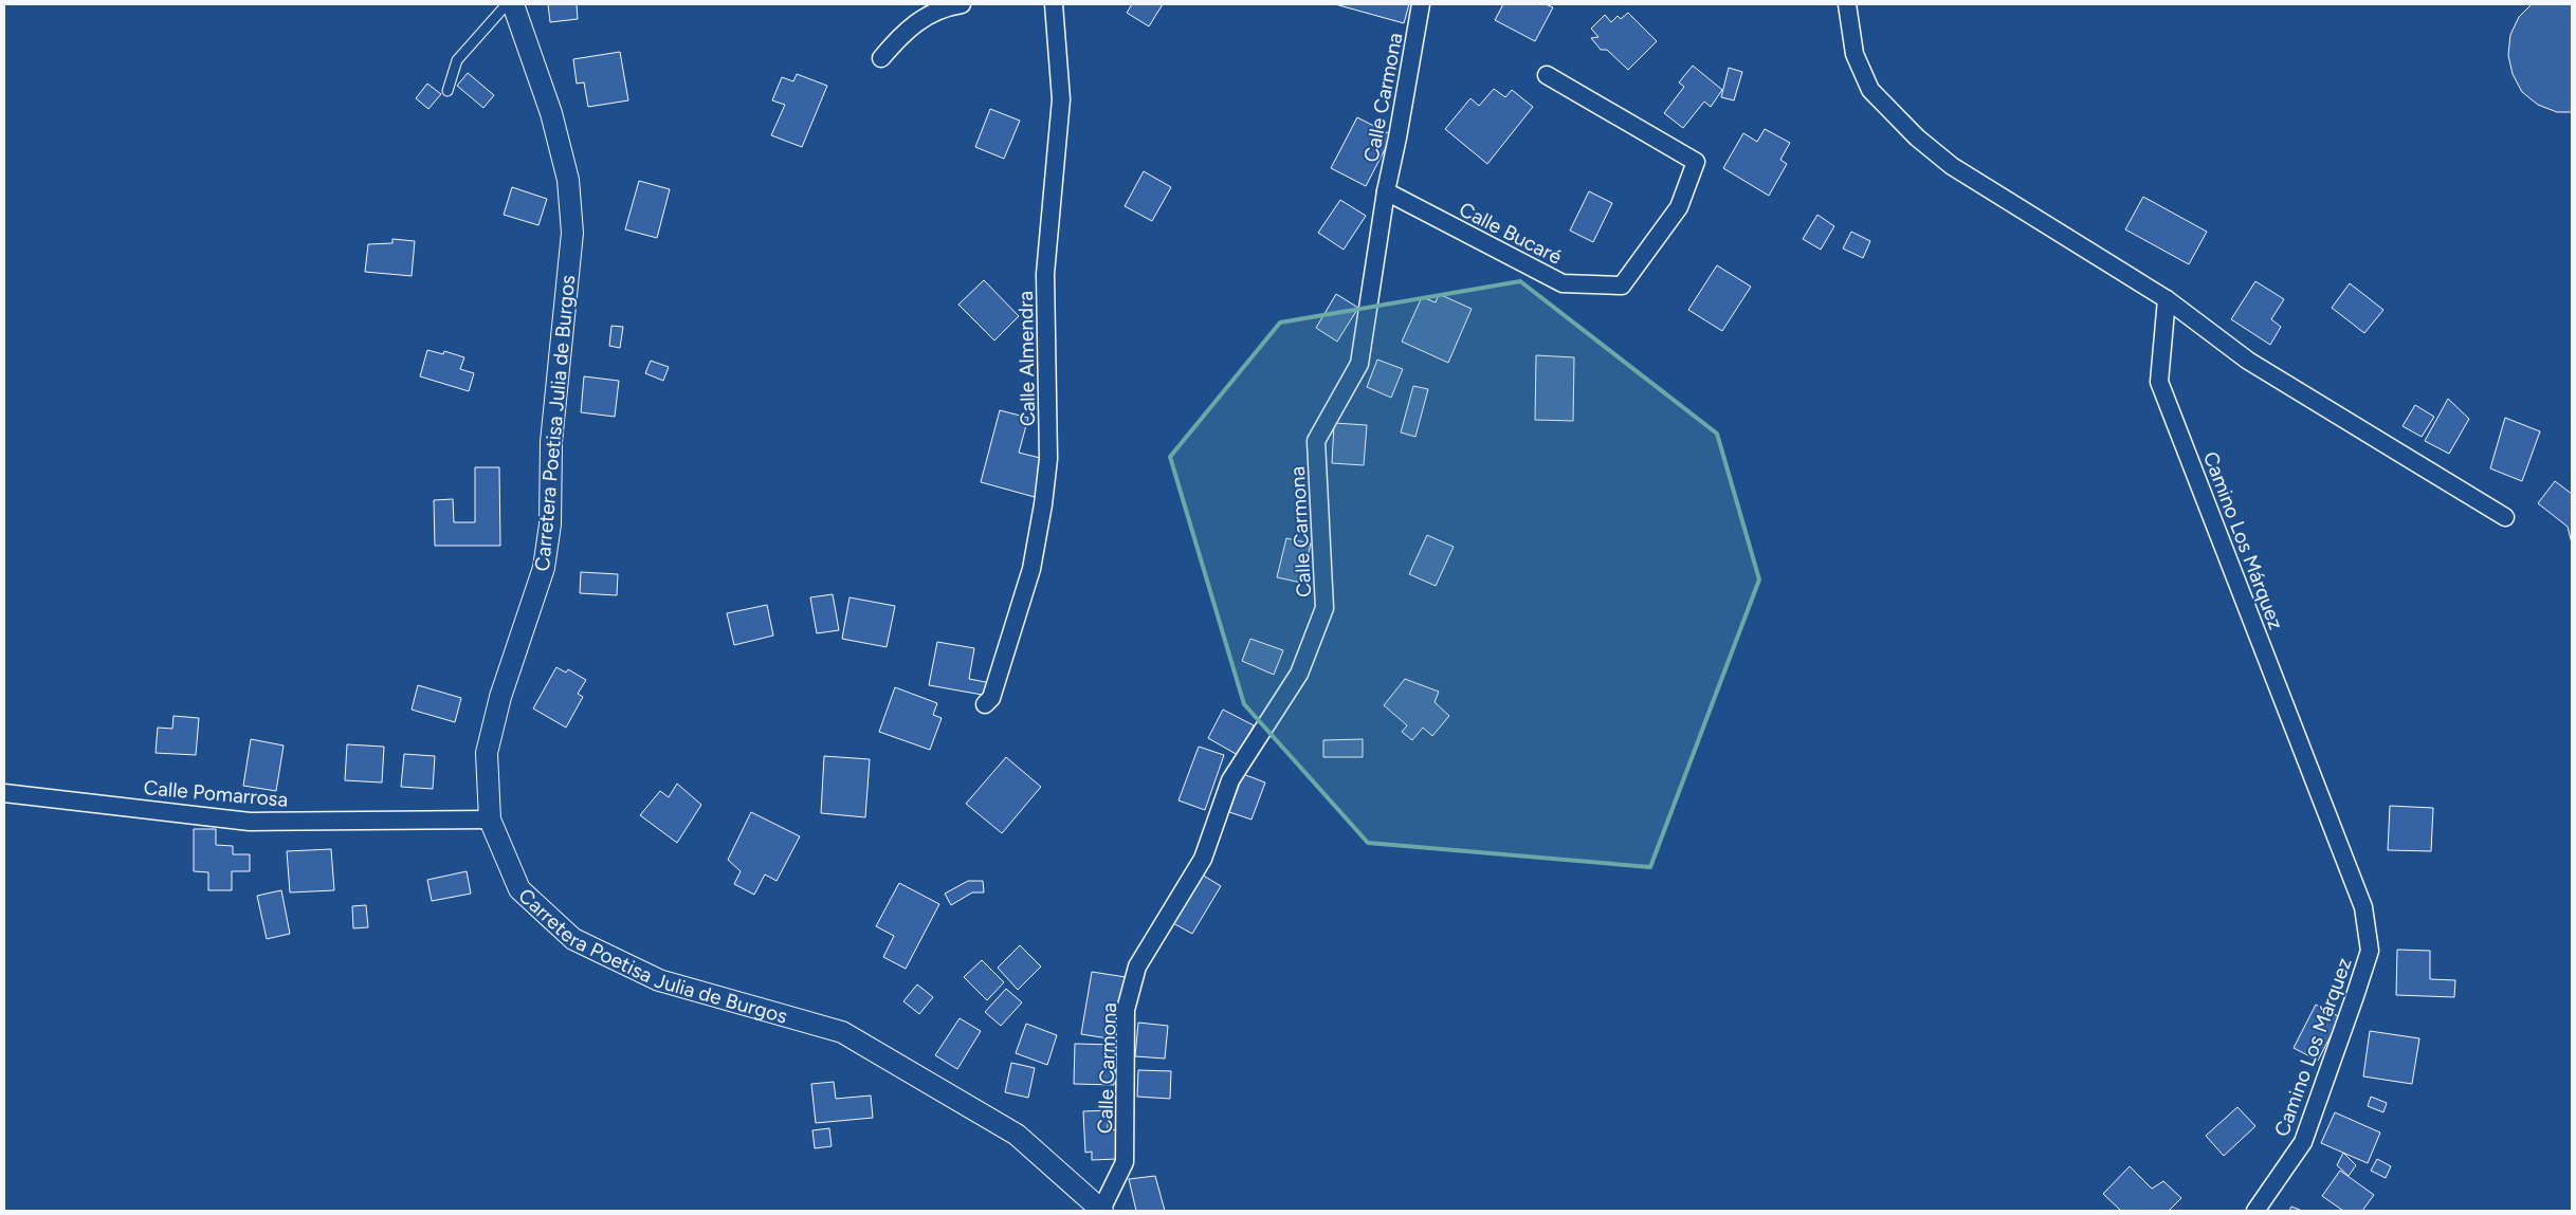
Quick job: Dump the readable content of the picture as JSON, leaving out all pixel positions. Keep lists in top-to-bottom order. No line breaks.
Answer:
{"streets":{"street":["Calle Carmona","Calle Bucaré","Calle Almendra","Carretera Poetisa Julia de Burgos","Camino Los Márquez","Calle Pomarrosa"]},"crossings":[["Calle Carmona","Calle Bucaré"],["Calle Carmona","Carretera Poetisa Julia de Burgos"],["Carretera Poetisa Julia de Burgos","Calle Pomarrosa"]]}
